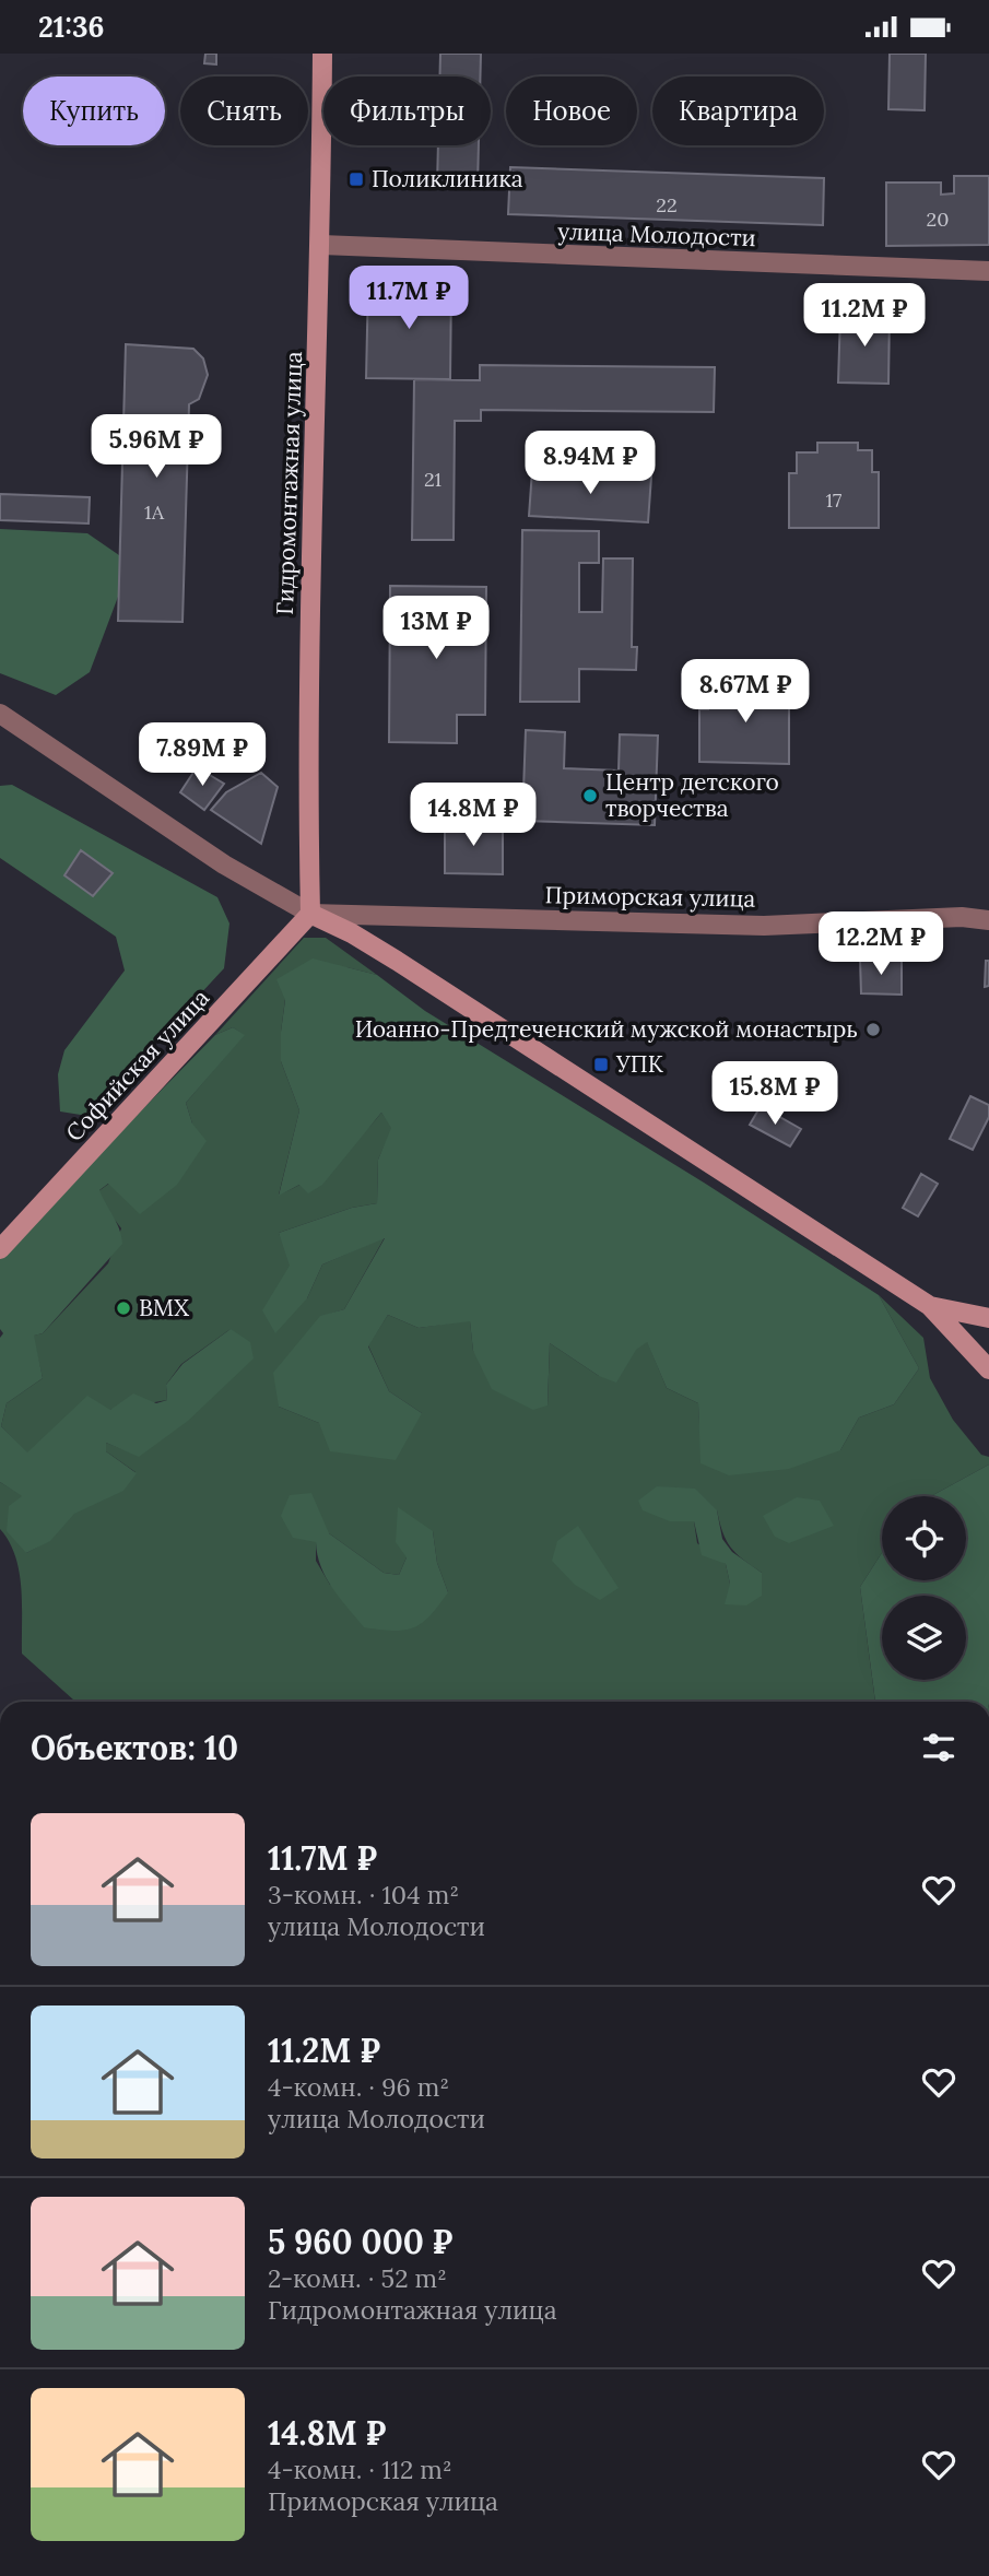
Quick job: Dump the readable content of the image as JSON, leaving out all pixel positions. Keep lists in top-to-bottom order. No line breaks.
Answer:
{"streets":{"main road":["Гидромонтажная улица","Софийская улица"],"street":["улица Молодости","Приморская улица"]},"crossings":[["улица Молодости","Гидромонтажная улица"],["Гидромонтажная улица","Приморская улица"],["Гидромонтажная улица","Софийская улица"],["Приморская улица","Софийская улица"]],"places":{"transit":["Поликлиника","УПК"],"other":["Центр детского творчества","Иоанно-Предтеченский мужской монастырь","BMX"]},"house_numbers":["22","20","21","17","1А"],"page":{"status":"21:36","chip":["Купить","Снять","Фильтры","Новое","Квартира"],"price":["11.7M ₽","11.2M ₽","5.96M ₽","8.94M ₽","13M ₽","8.67M ₽","7.89M ₽","14.8M ₽","12.2M ₽","15.8M ₽"],"heading":"Объектов: 10","list":[{"name":"11.7M ₽","note":"3-комн. · 104 m² · улица Молодости"},{"name":"11.2M ₽","note":"4-комн. · 96 m² · улица Молодости"},{"name":"5 960 000 ₽","note":"2-комн. · 52 m² · Гидромонтажная улица"},{"name":"14.8M ₽","note":"4-комн. · 112 m² · Приморская улица"}]}}
